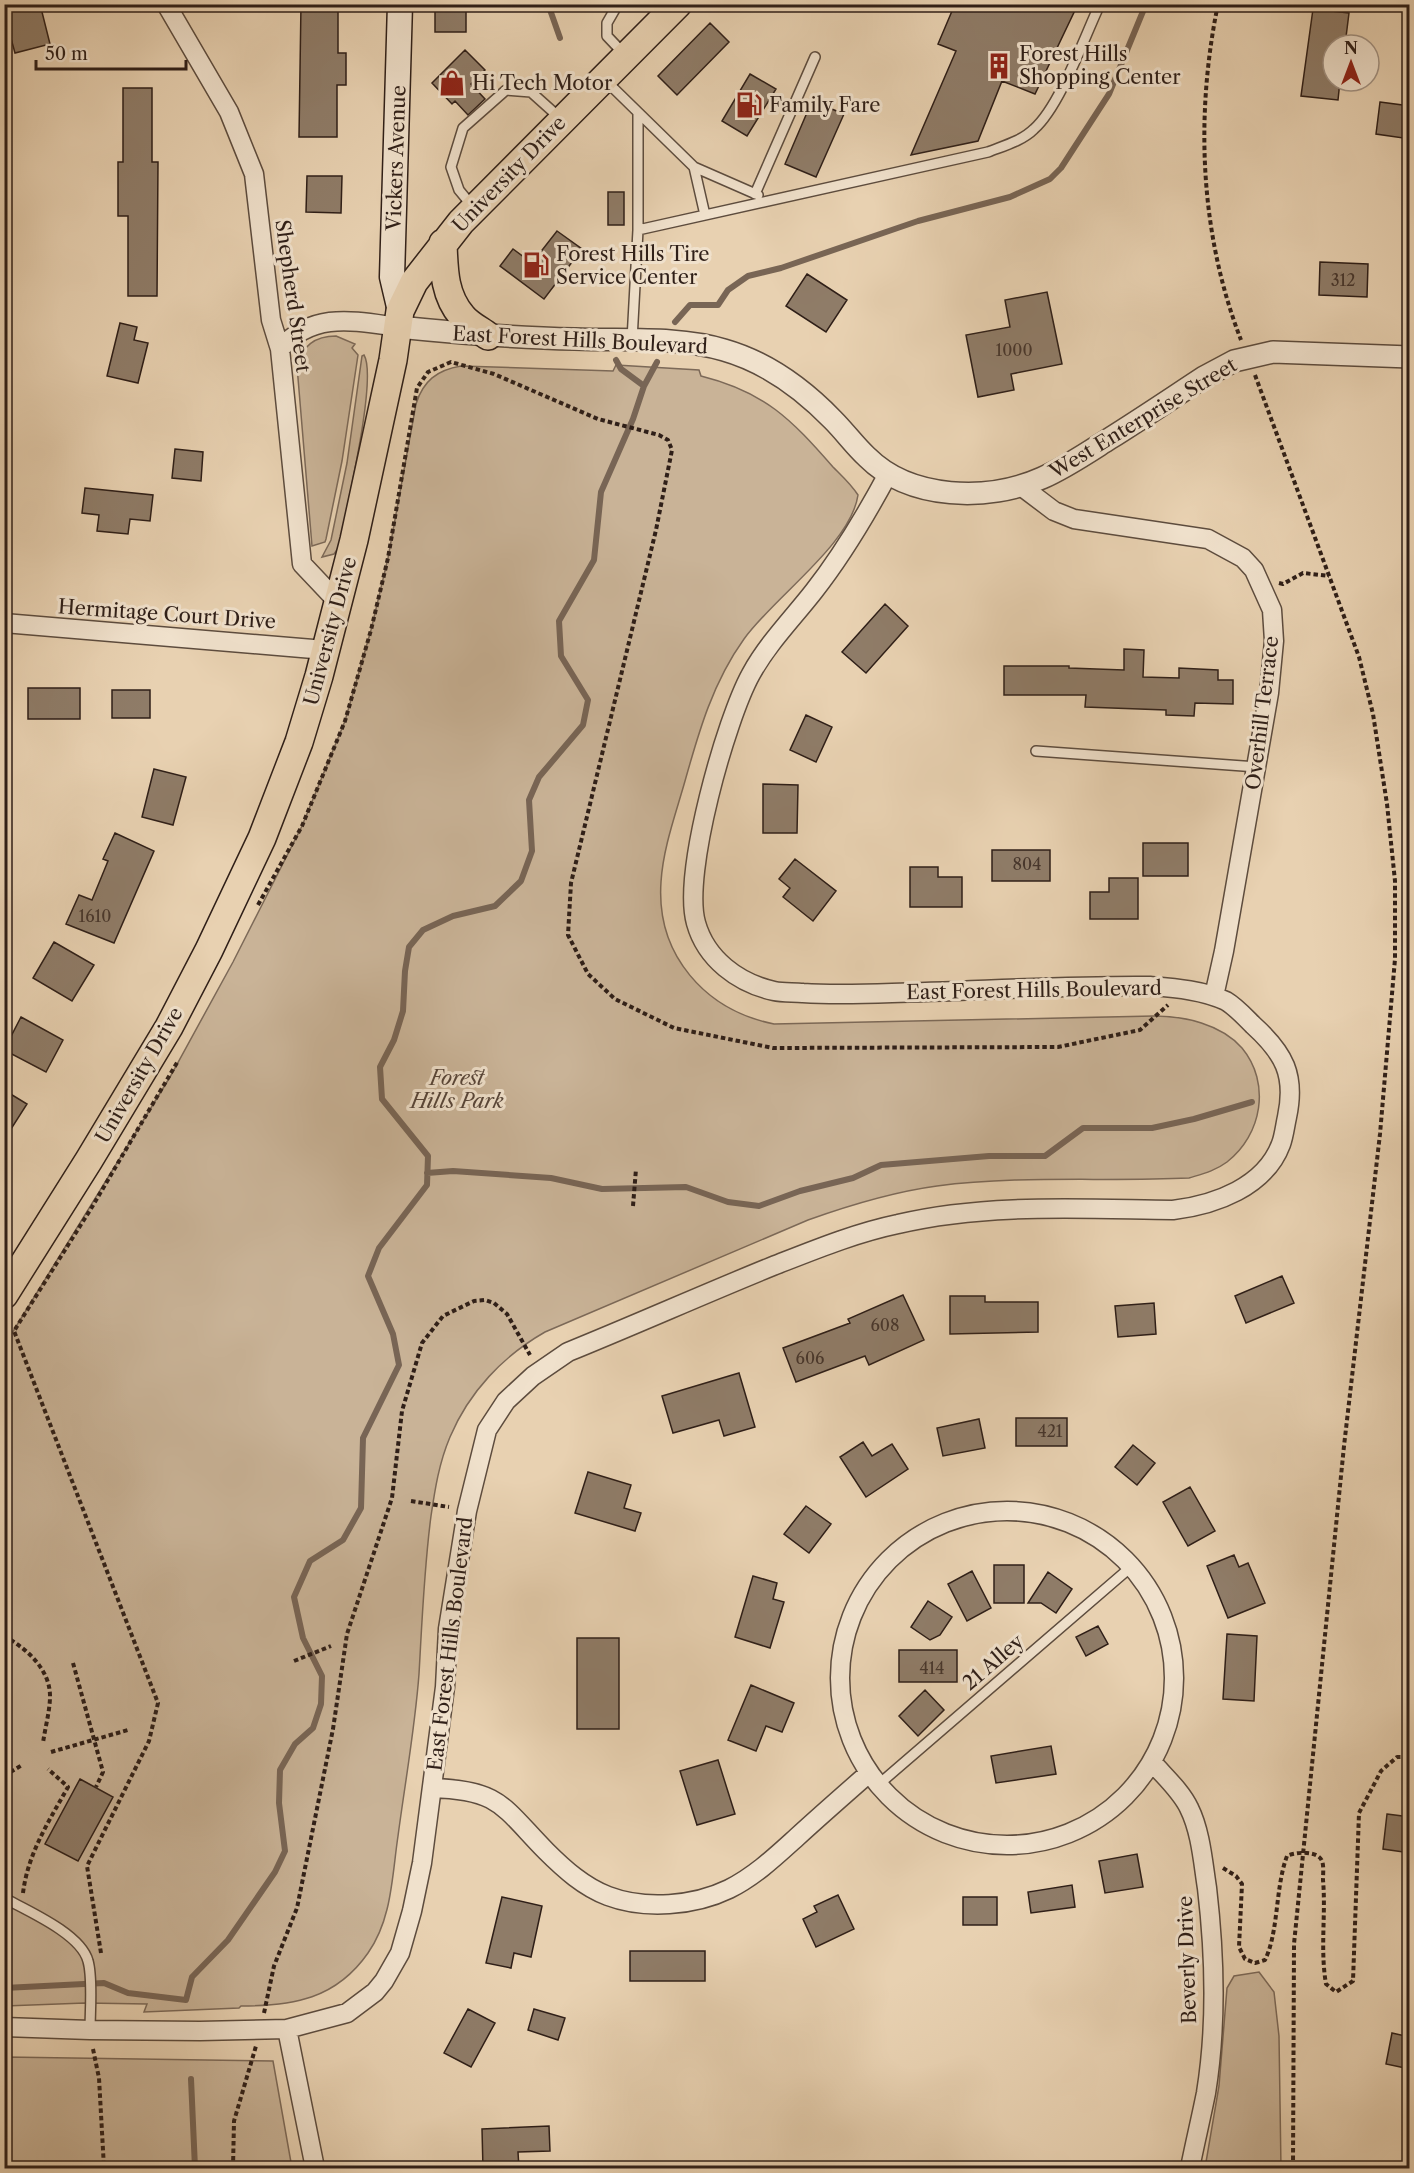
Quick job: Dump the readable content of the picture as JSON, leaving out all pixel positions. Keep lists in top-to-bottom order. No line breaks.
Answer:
{"streets":{"main road":["Vickers Avenue","University Drive"],"street":["Shepherd Street","East Forest Hills Boulevard","West Enterprise Street","Hermitage Court Drive","Overhill Terrace","Beverly Drive"],"lane":["21 Alley"]},"crossings":[["Vickers Avenue","University Drive"],["Vickers Avenue","East Forest Hills Boulevard"],["University Drive","Shepherd Street"],["University Drive","East Forest Hills Boulevard"],["University Drive","Hermitage Court Drive"],["East Forest Hills Boulevard","Overhill Terrace"],["West Enterprise Street","Overhill Terrace"]],"parks":["Forest Hills Park"],"places":{"building":["Forest Hills Shopping Center"],"shop":["Hi Tech Motor"],"fuel station":["Family Fare","Forest Hills Tire Service Center"]},"house_numbers":["312","1000","804","1610","608","606","421","414"],"scale_bar":"50 m","north":"top"}
